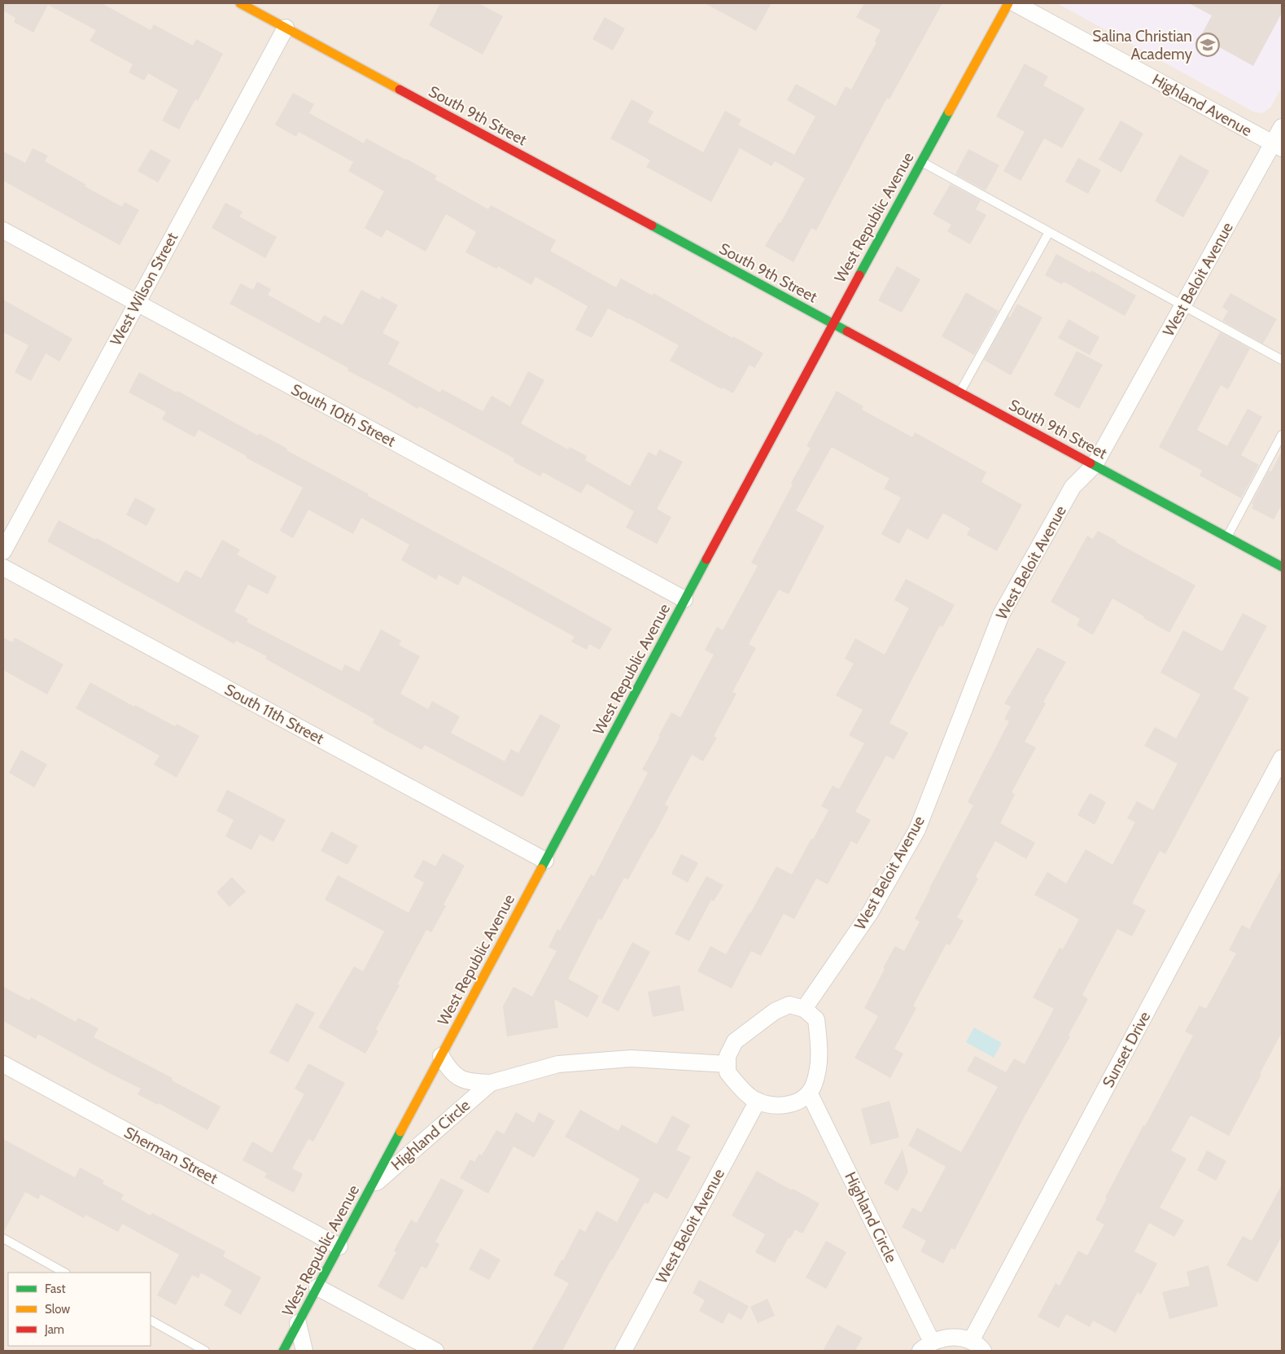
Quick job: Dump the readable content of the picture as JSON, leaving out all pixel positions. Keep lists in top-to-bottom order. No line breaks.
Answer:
{"streets":{"street":["Highland Avenue","South 9th Street","West Republic Avenue","West Beloit Avenue","West Wilson Street","South 10th Street","South 11th Street","Sunset Drive","Highland Circle","Sherman Street"]},"crossings":[["Highland Avenue","West Beloit Avenue"],["South 9th Street","West Republic Avenue"],["South 9th Street","West Beloit Avenue"],["South 9th Street","West Wilson Street"],["West Republic Avenue","South 10th Street"],["West Republic Avenue","South 11th Street"],["West Republic Avenue","Highland Circle"],["West Republic Avenue","Sherman Street"],["West Beloit Avenue","Highland Circle"],["West Wilson Street","South 10th Street"]],"places":{"school or university":["Salina Christian Academy"]},"legend":["Fast","Slow","Jam"]}
